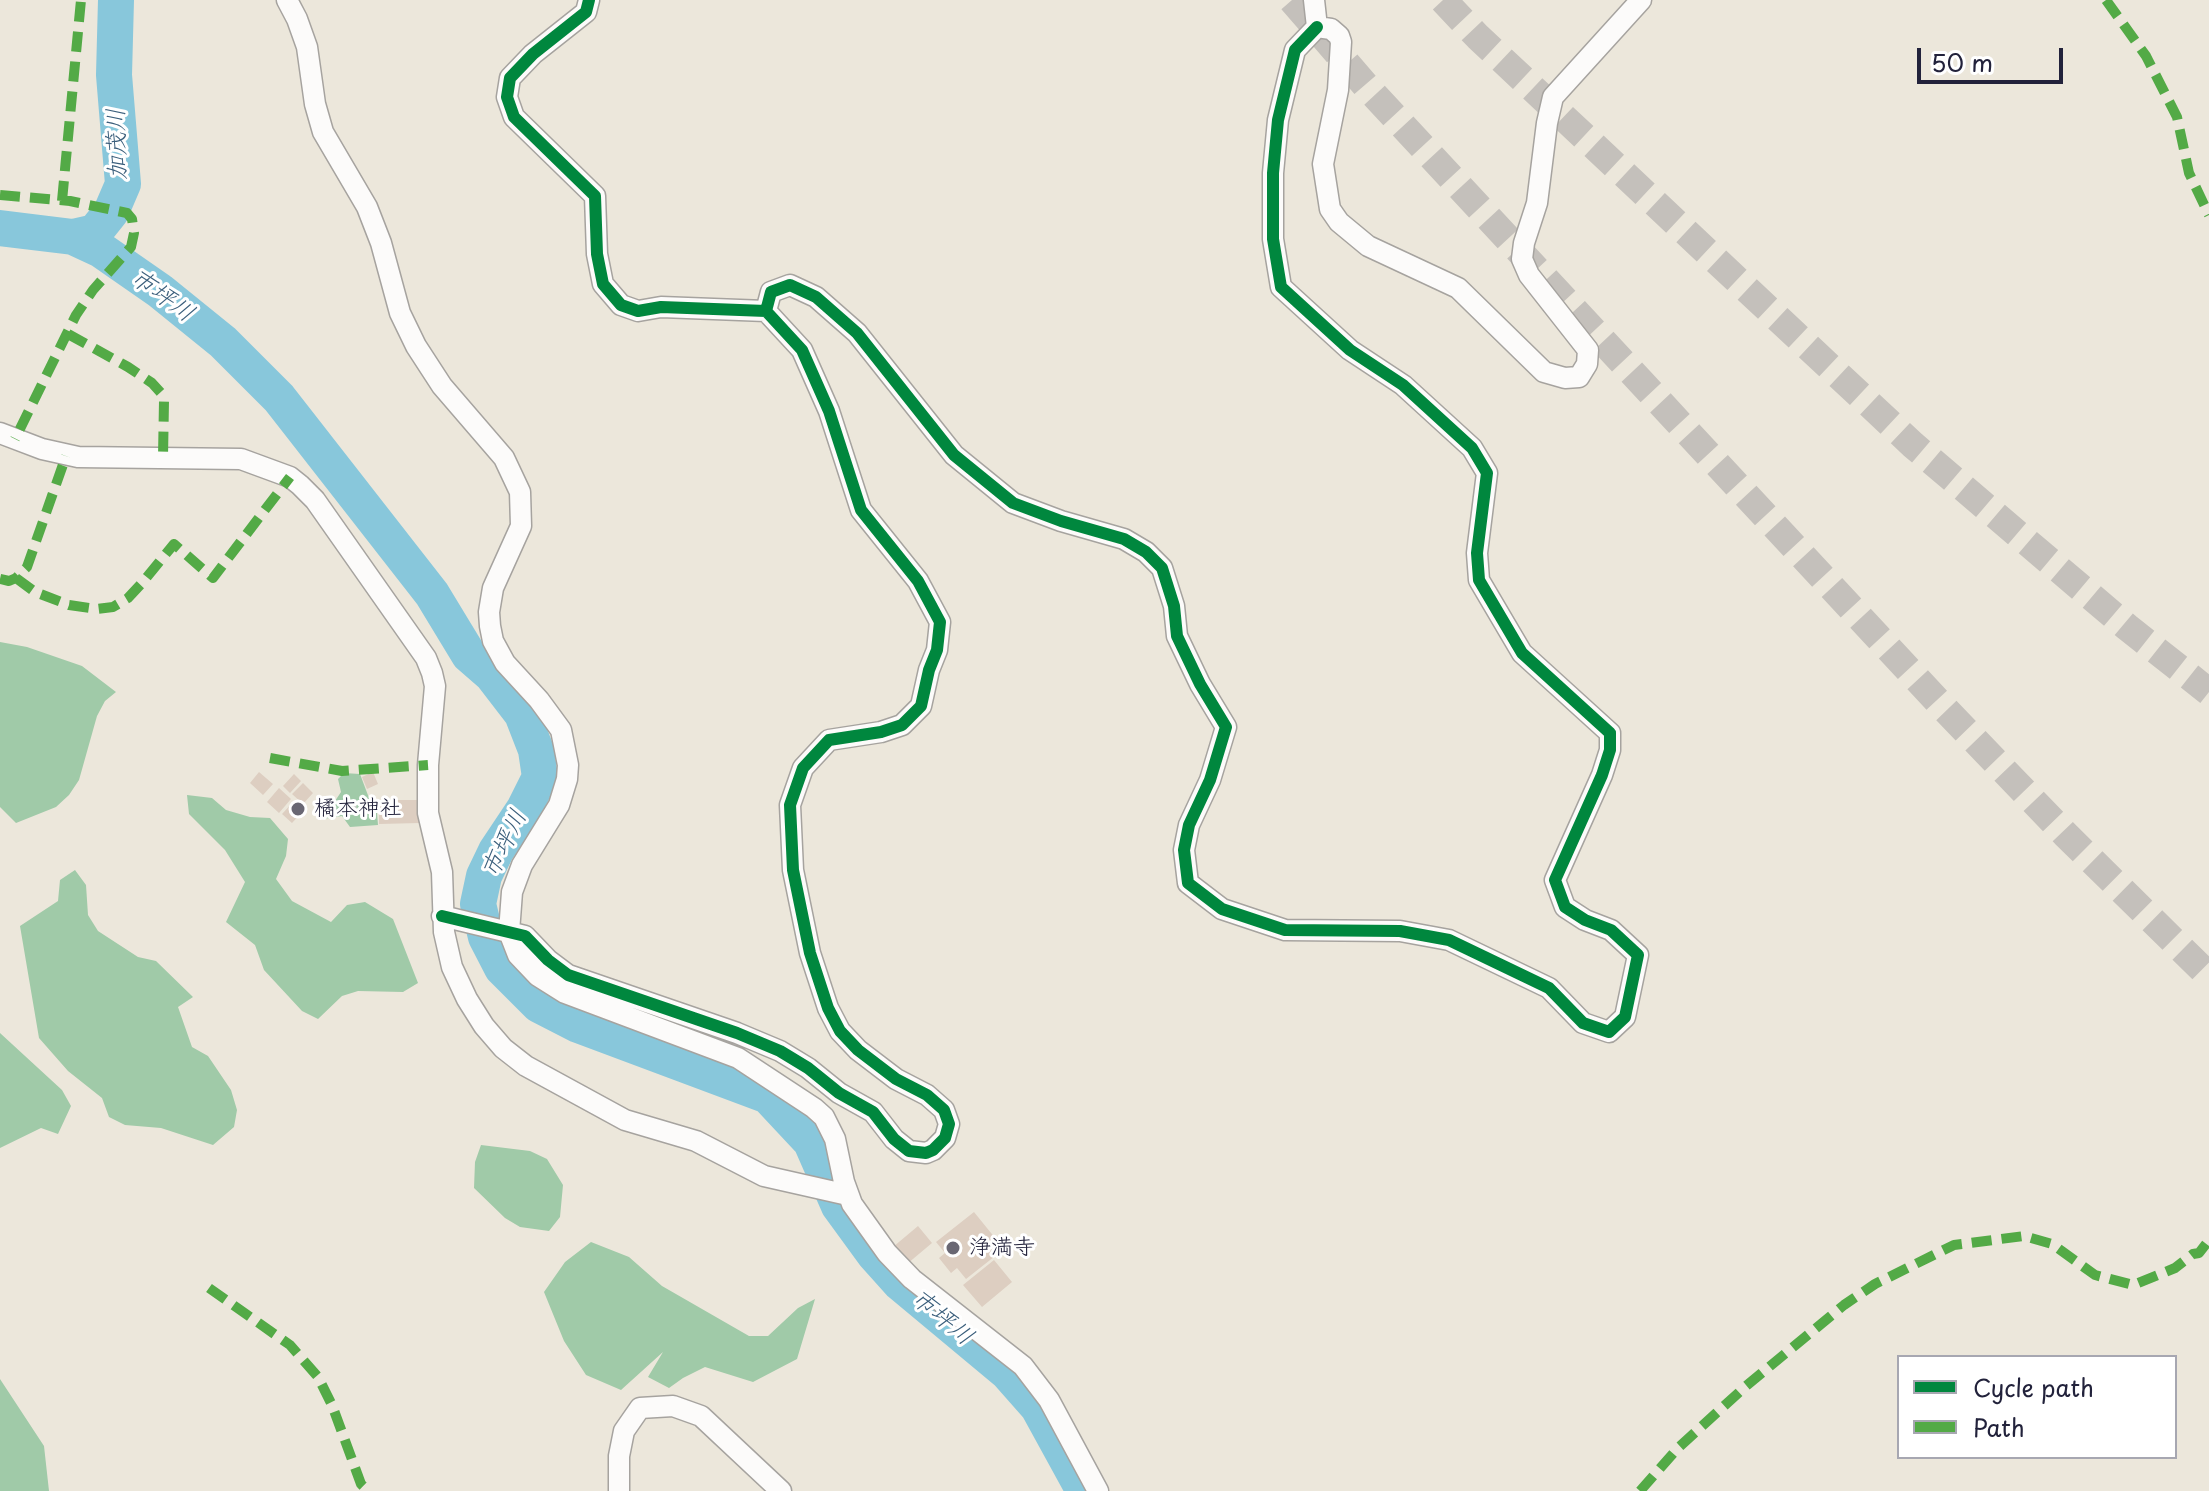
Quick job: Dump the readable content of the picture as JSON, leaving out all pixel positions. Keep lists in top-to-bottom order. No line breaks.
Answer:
{"water":["加茂川","市坪川"],"places":["橘本神社","浄満寺"],"legend":["Cycle path","Path"],"scale_bar":"50 m"}
